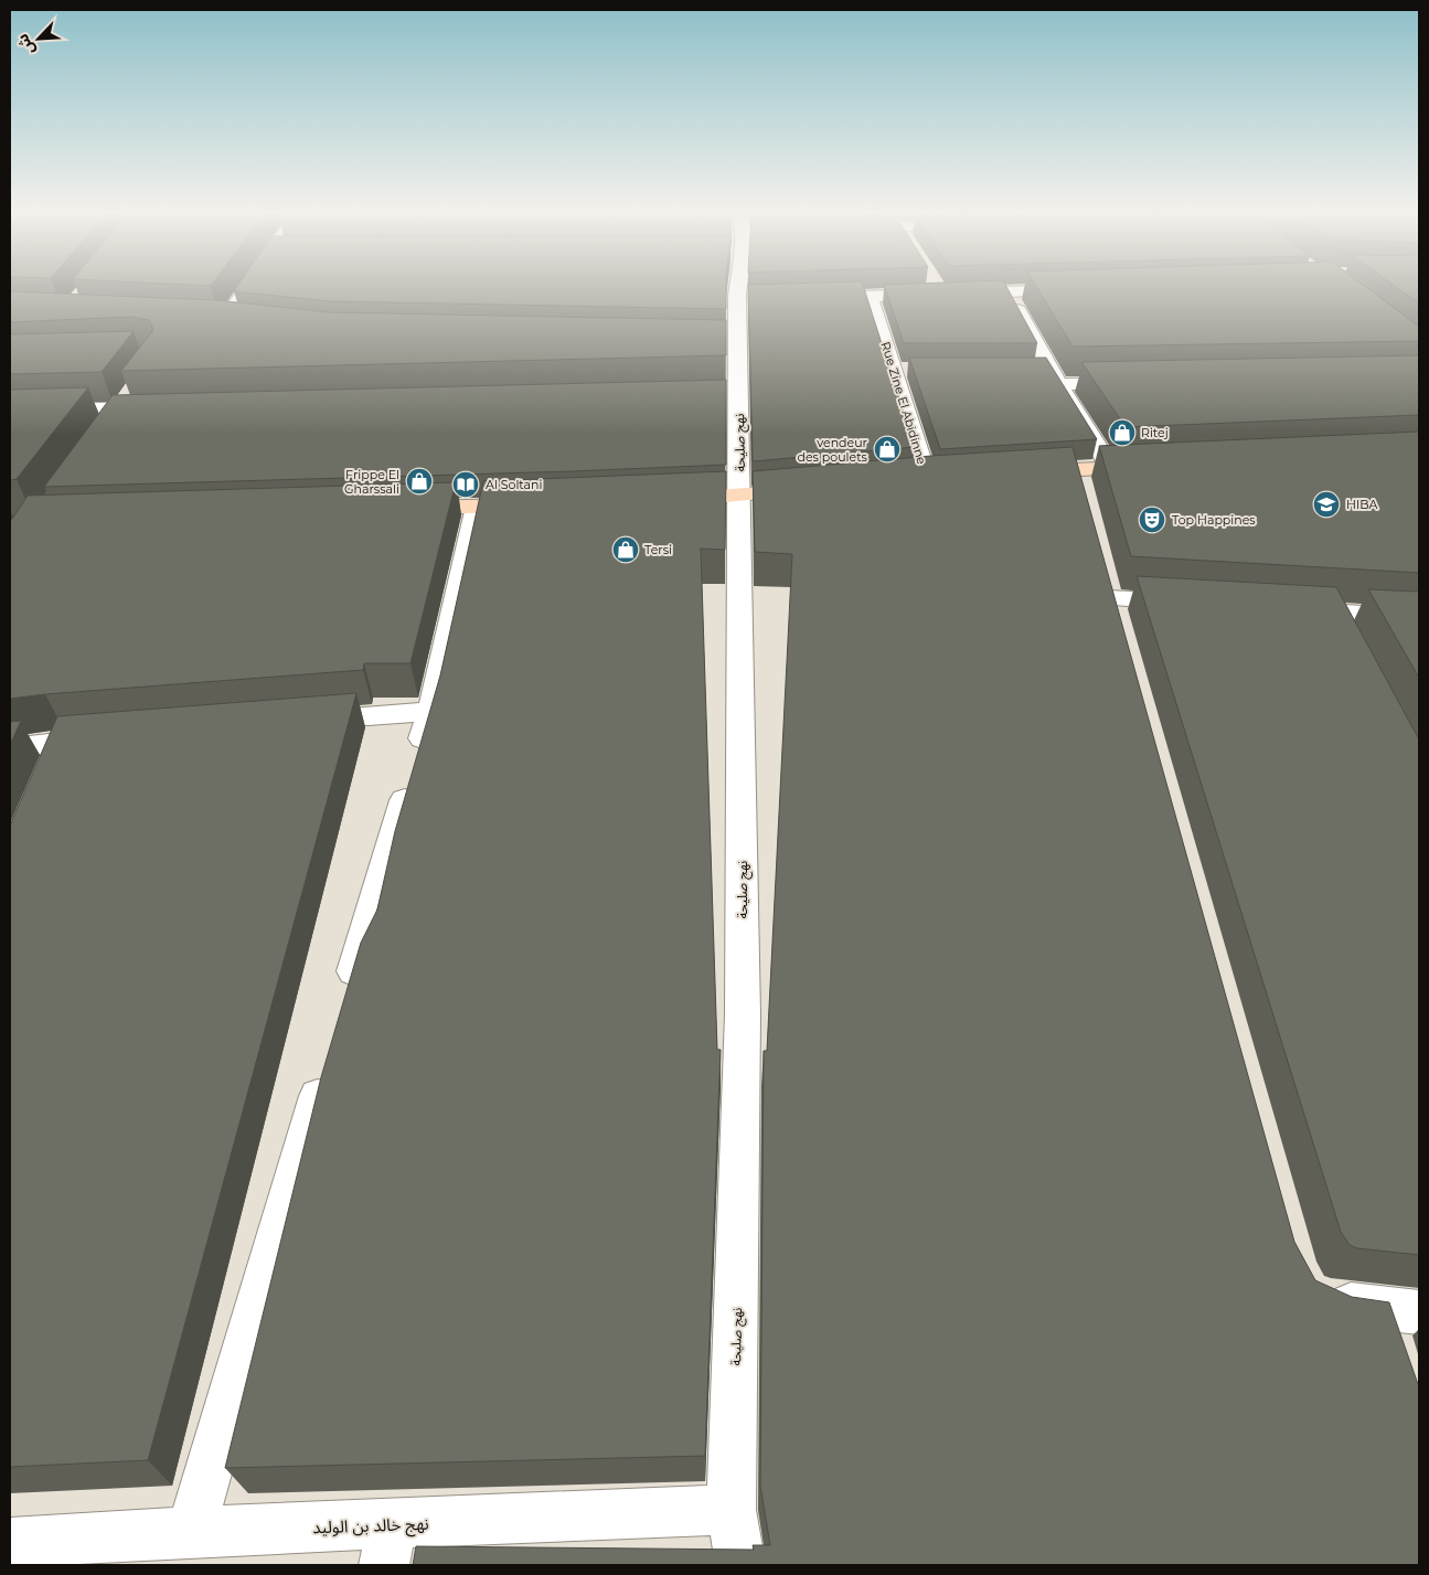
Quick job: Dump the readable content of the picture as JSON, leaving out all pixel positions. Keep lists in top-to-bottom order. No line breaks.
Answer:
{"streets":{"street":["Rue Zine El Abidinne","نهج صليحة","نهج خالد بن الوليد"]},"crossings":[["نهج صليحة","نهج خالد بن الوليد"]],"places":{"shop":["Ritej","vendeur des poulets","Frippe El Gharssali","Tersi"],"library":["Al Soltani"],"school or university":["HIBA"],"theatre":["Top Happines"]},"north":"bottom left"}
